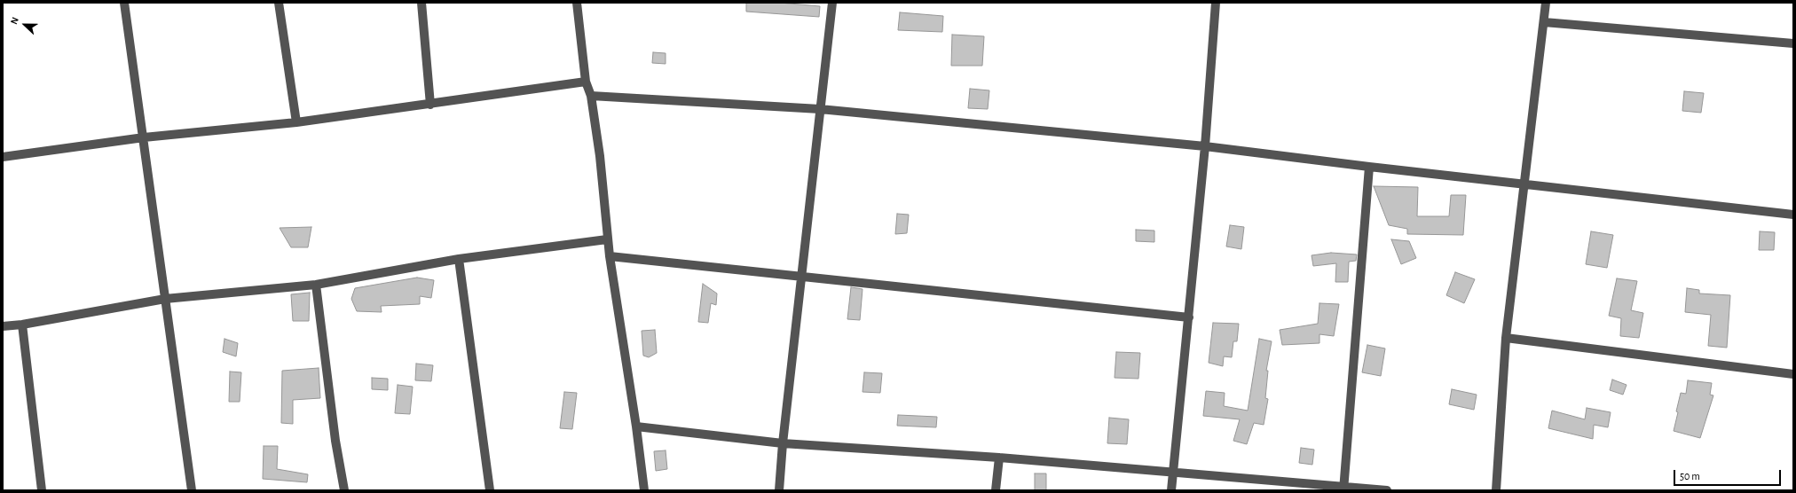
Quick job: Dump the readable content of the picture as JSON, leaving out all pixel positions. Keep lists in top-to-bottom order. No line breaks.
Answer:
{"scale_bar":"50 m","north":"left"}
